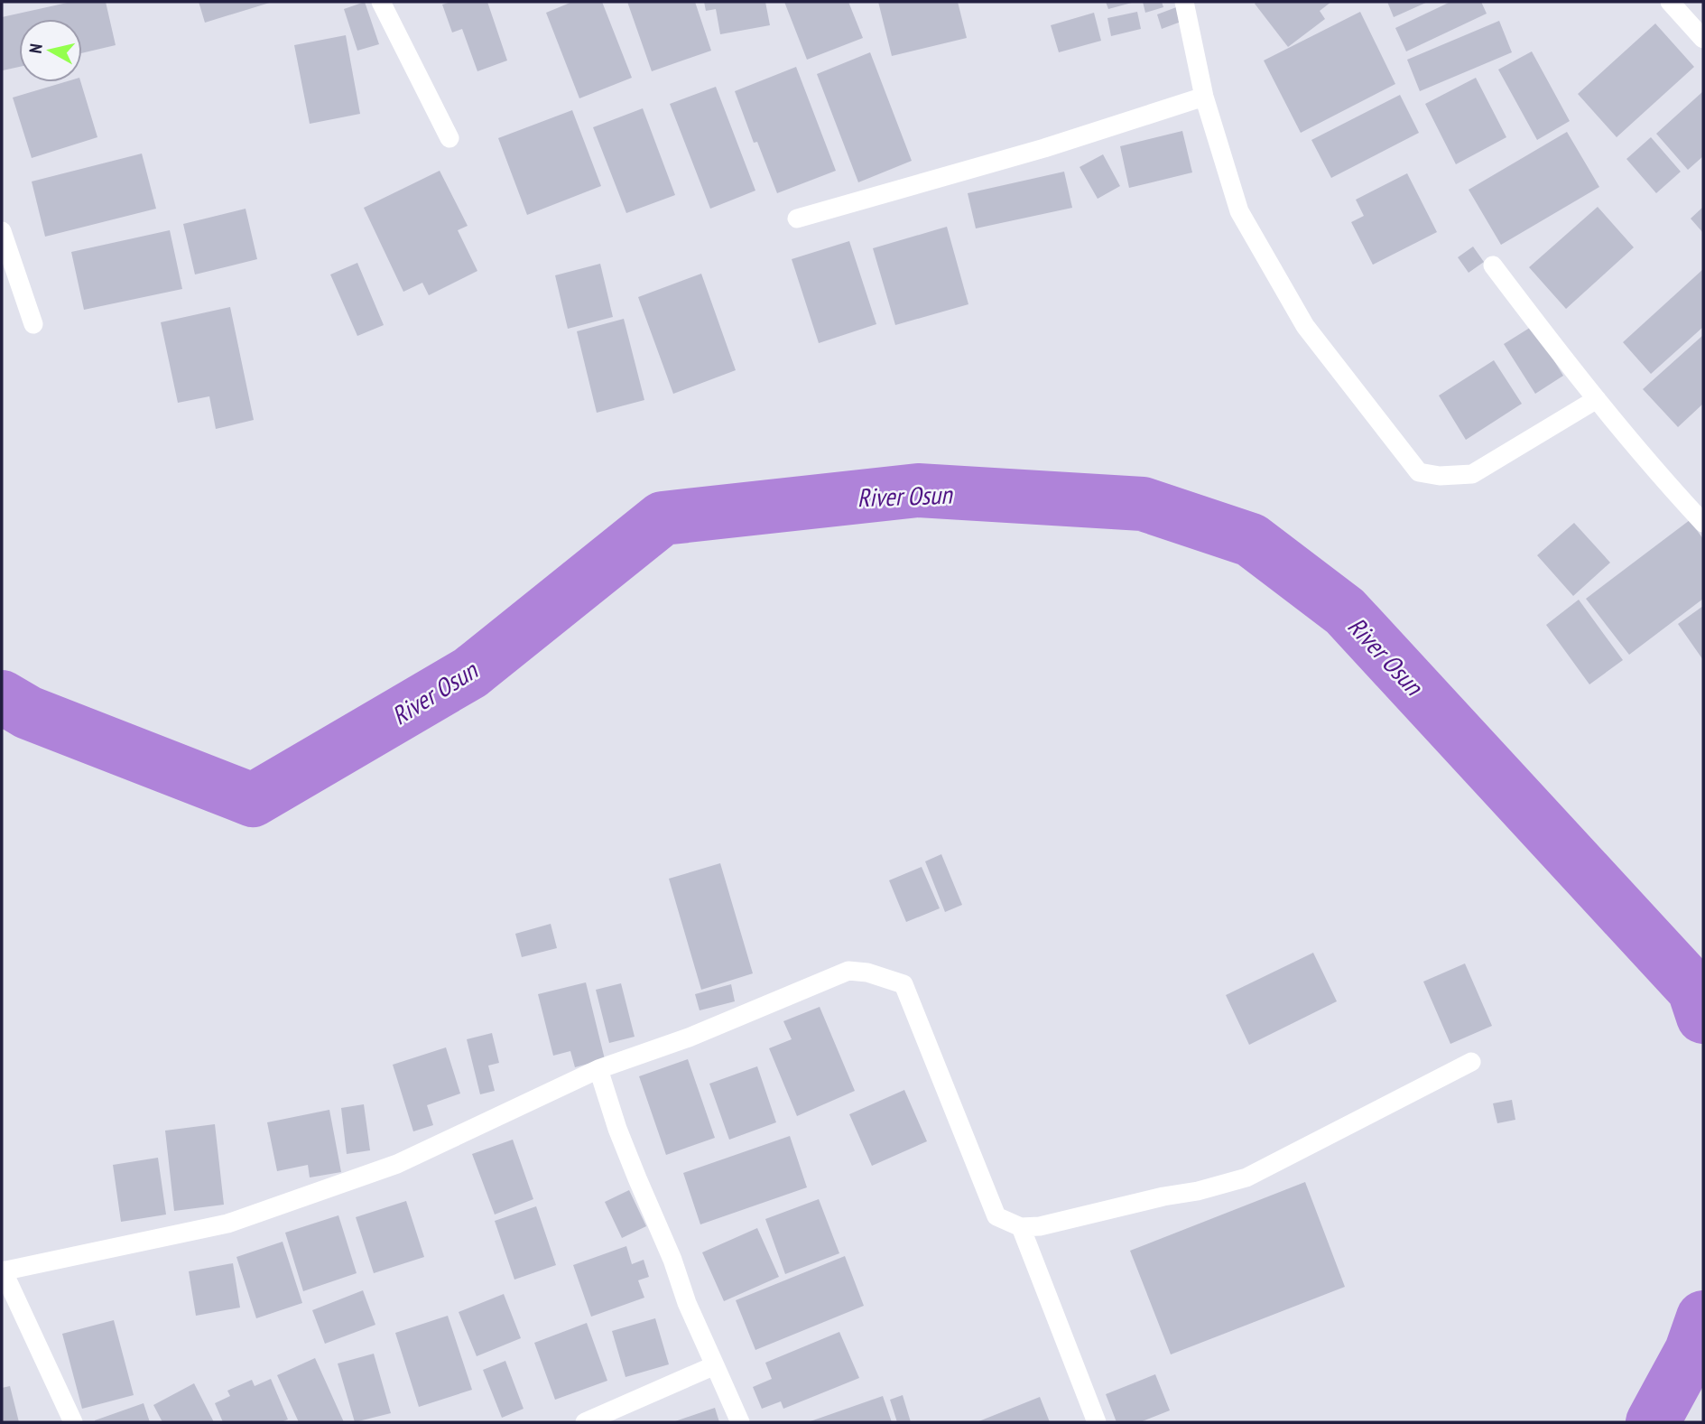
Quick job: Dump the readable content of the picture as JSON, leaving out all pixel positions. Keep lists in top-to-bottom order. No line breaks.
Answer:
{"water":["River Osun"],"north":"left"}
